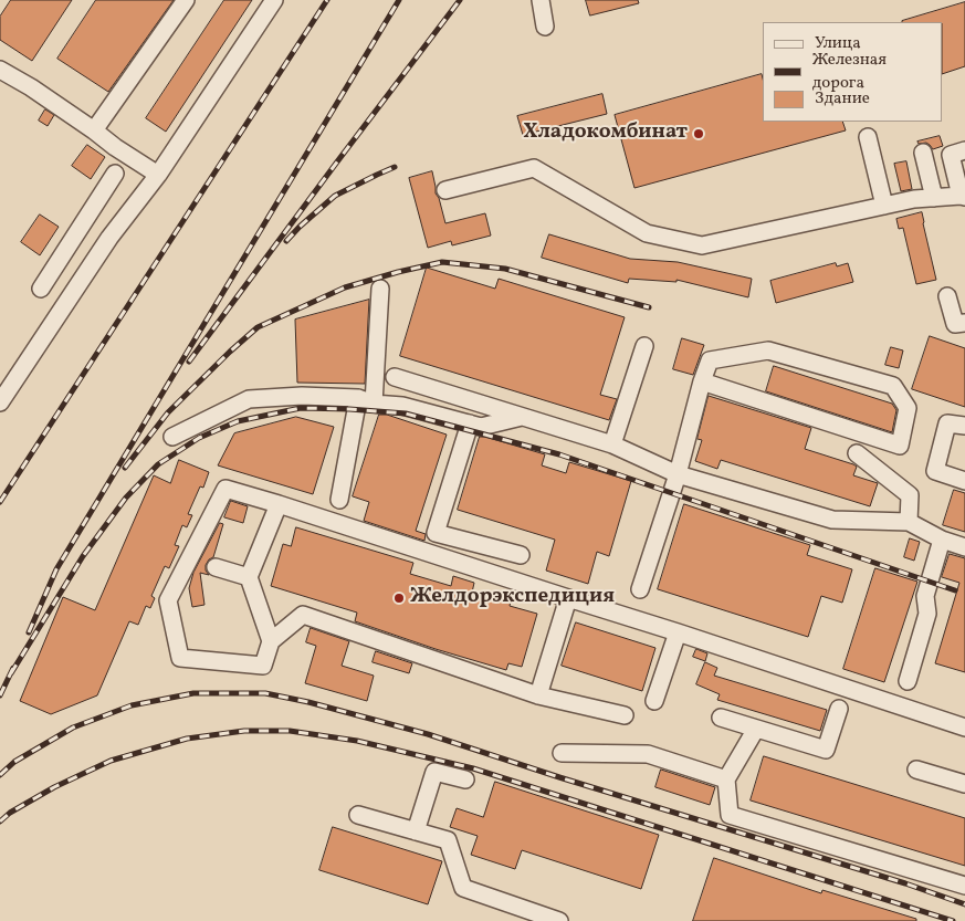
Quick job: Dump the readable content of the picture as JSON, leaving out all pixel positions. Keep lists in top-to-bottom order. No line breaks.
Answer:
{"places":["Хладокомбинат","Желдорэкспедиция"],"legend":["Улица","Железная дорога","Здание"]}
